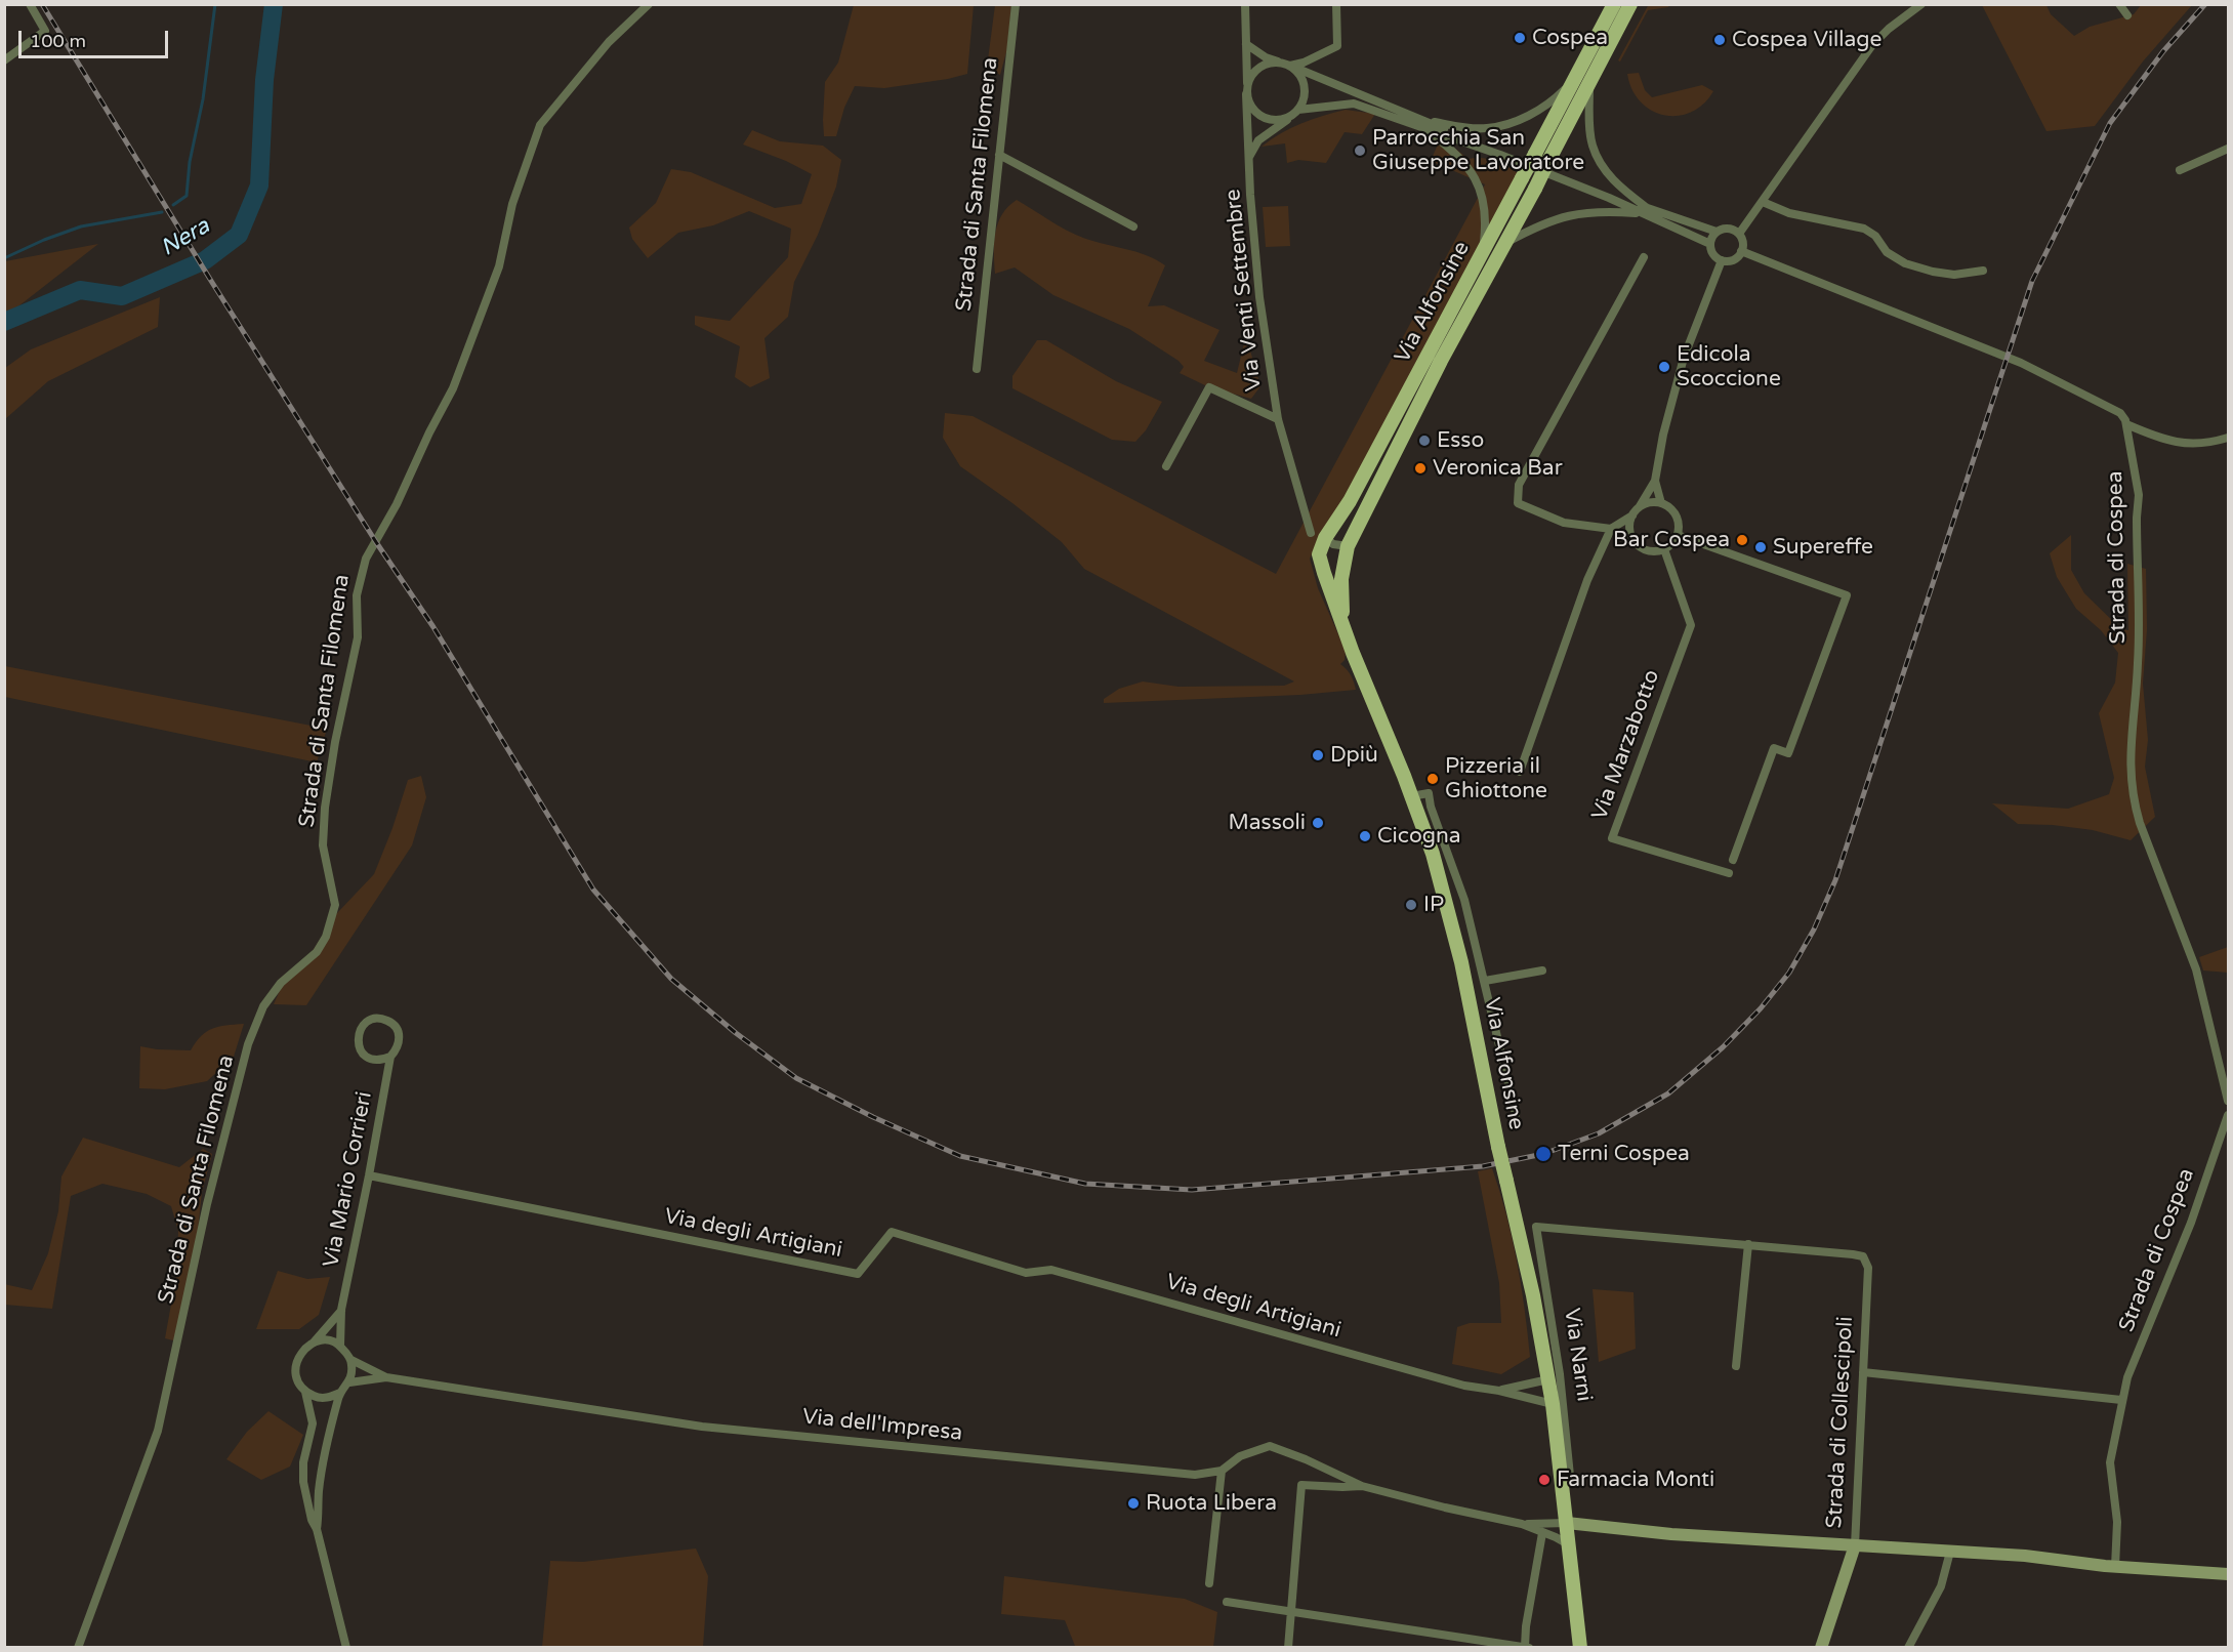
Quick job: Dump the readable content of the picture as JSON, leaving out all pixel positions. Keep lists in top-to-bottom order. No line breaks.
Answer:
{"streets":{"main road":["Via Alfonsine","Via Narni"],"street":["Strada di Santa Filomena","Via Venti Settembre","Strada di Cospea","Via Marzabotto","Via Mario Corrieri","Via degli Artigiani","Strada di Collescipoli","Via dell'Impresa"]},"crossings":[["Via Venti Settembre","Via Alfonsine"],["Via Alfonsine","Via degli Artigiani"],["Via Alfonsine","Via Narni"],["Strada di Cospea","Strada di Collescipoli"],["Via Mario Corrieri","Via degli Artigiani"],["Via Mario Corrieri","Via dell'Impresa"],["Via degli Artigiani","Via Narni"],["Via Narni","Strada di Collescipoli"]],"water":["Nera"],"places":["Cospea","Cospea Village","Parrocchia San Giuseppe Lavoratore","Edicola Scoccione","Esso","Veronica Bar","Bar Cospea","Supereffe","Dpiù","Pizzeria il Ghiottone","Massoli","Cicogna","IP","Terni Cospea","Farmacia Monti","Ruota Libera"],"scale_bar":"100 m"}
